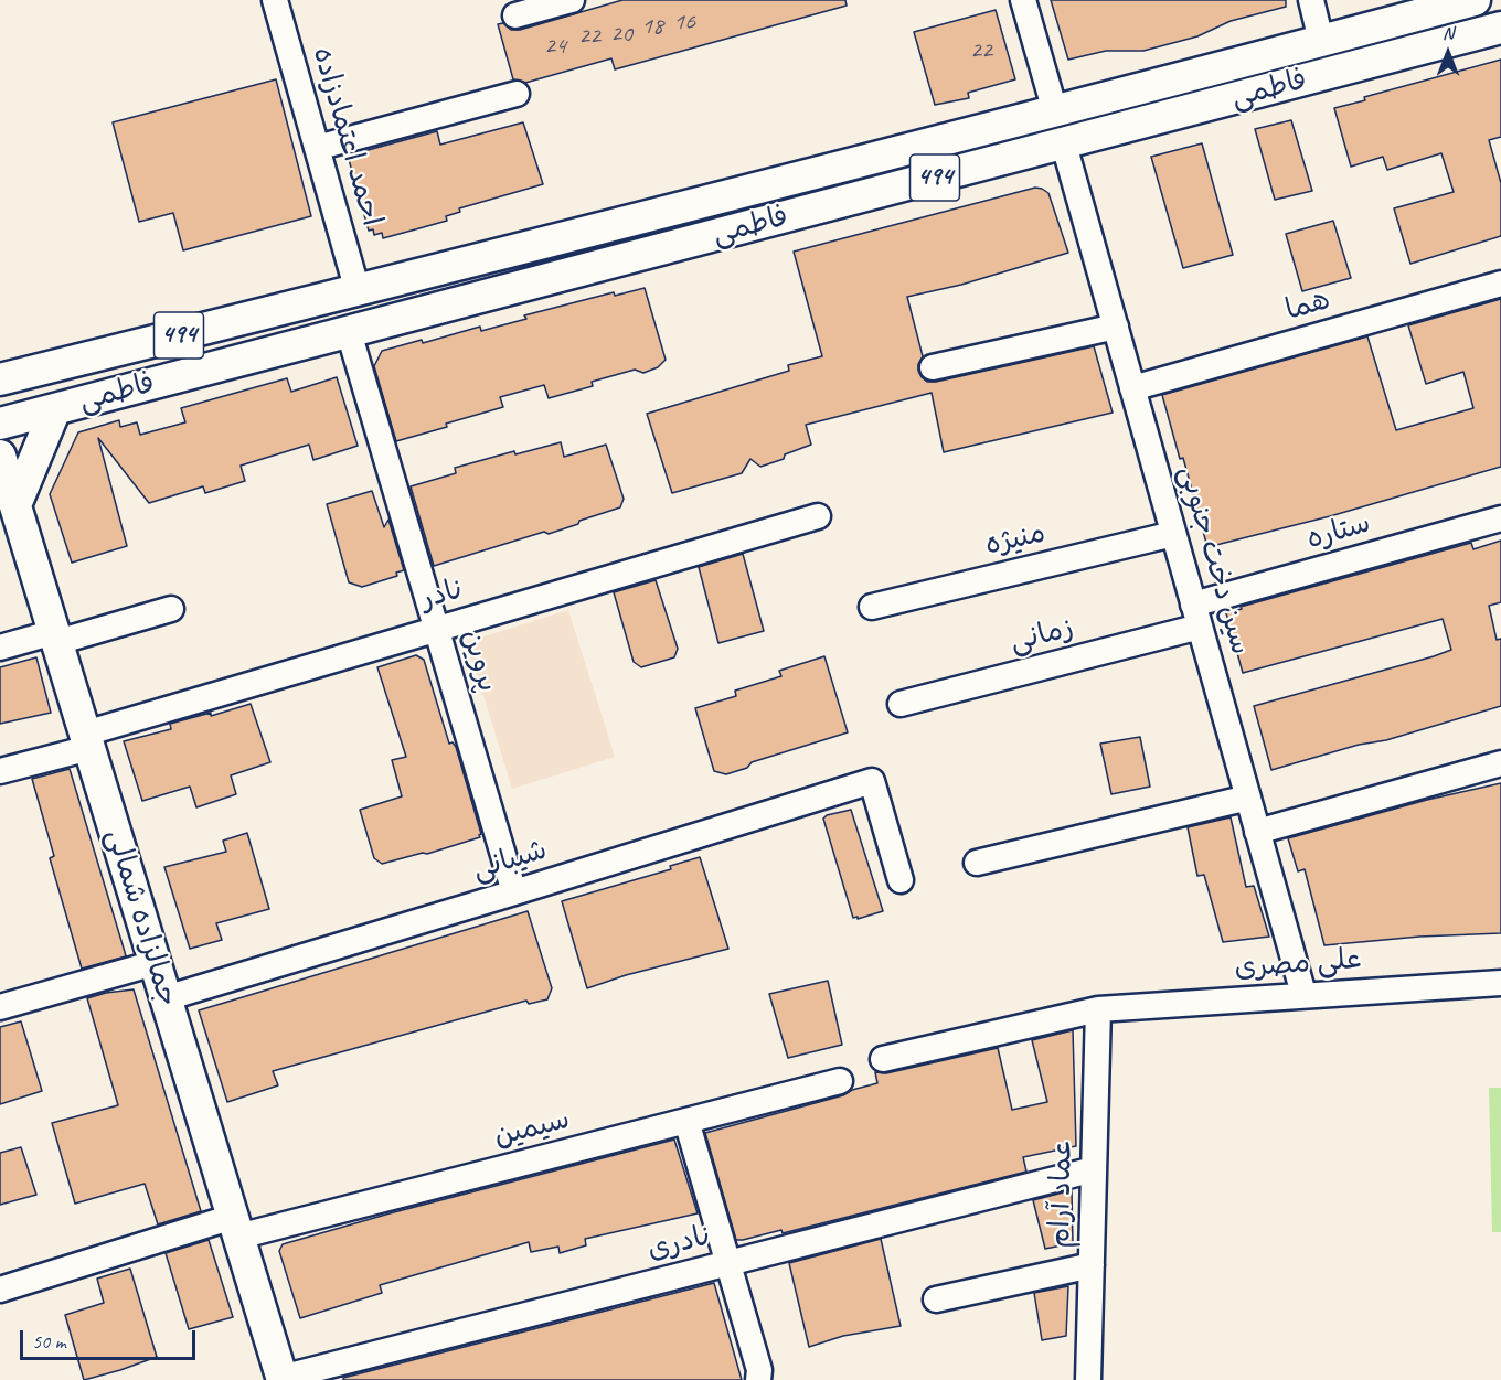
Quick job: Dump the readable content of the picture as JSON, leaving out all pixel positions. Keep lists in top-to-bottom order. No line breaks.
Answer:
{"streets":{"main road":["فاطمی","494","جمالزاده شمالی"],"street":["احمد اعتمادزاده","هما","ستاره","منیژه","سین دخت جنوبی","نادر","زمانی","پروین","شیبانی","علی مصری","سیمین","عماد آرام","نادری"]},"crossings":[["فاطمی","احمد اعتمادزاده"],["فاطمی","سین دخت جنوبی"],["فاطمی","پروین"],["هما","سین دخت جنوبی"],["ستاره","سین دخت جنوبی"],["ستاره","زمانی"],["منیژه","سین دخت جنوبی"],["سین دخت جنوبی","زمانی"],["سین دخت جنوبی","علی مصری"],["نادر","پروین"],["نادر","جمالزاده شمالی"],["پروین","شیبانی"],["شیبانی","جمالزاده شمالی"],["جمالزاده شمالی","سیمین"],["جمالزاده شمالی","نادری"],["علی مصری","عماد آرام"],["عماد آرام","نادری"]],"house_numbers":["16","18","20","22","24","22"],"scale_bar":"50 m","north":"top"}
